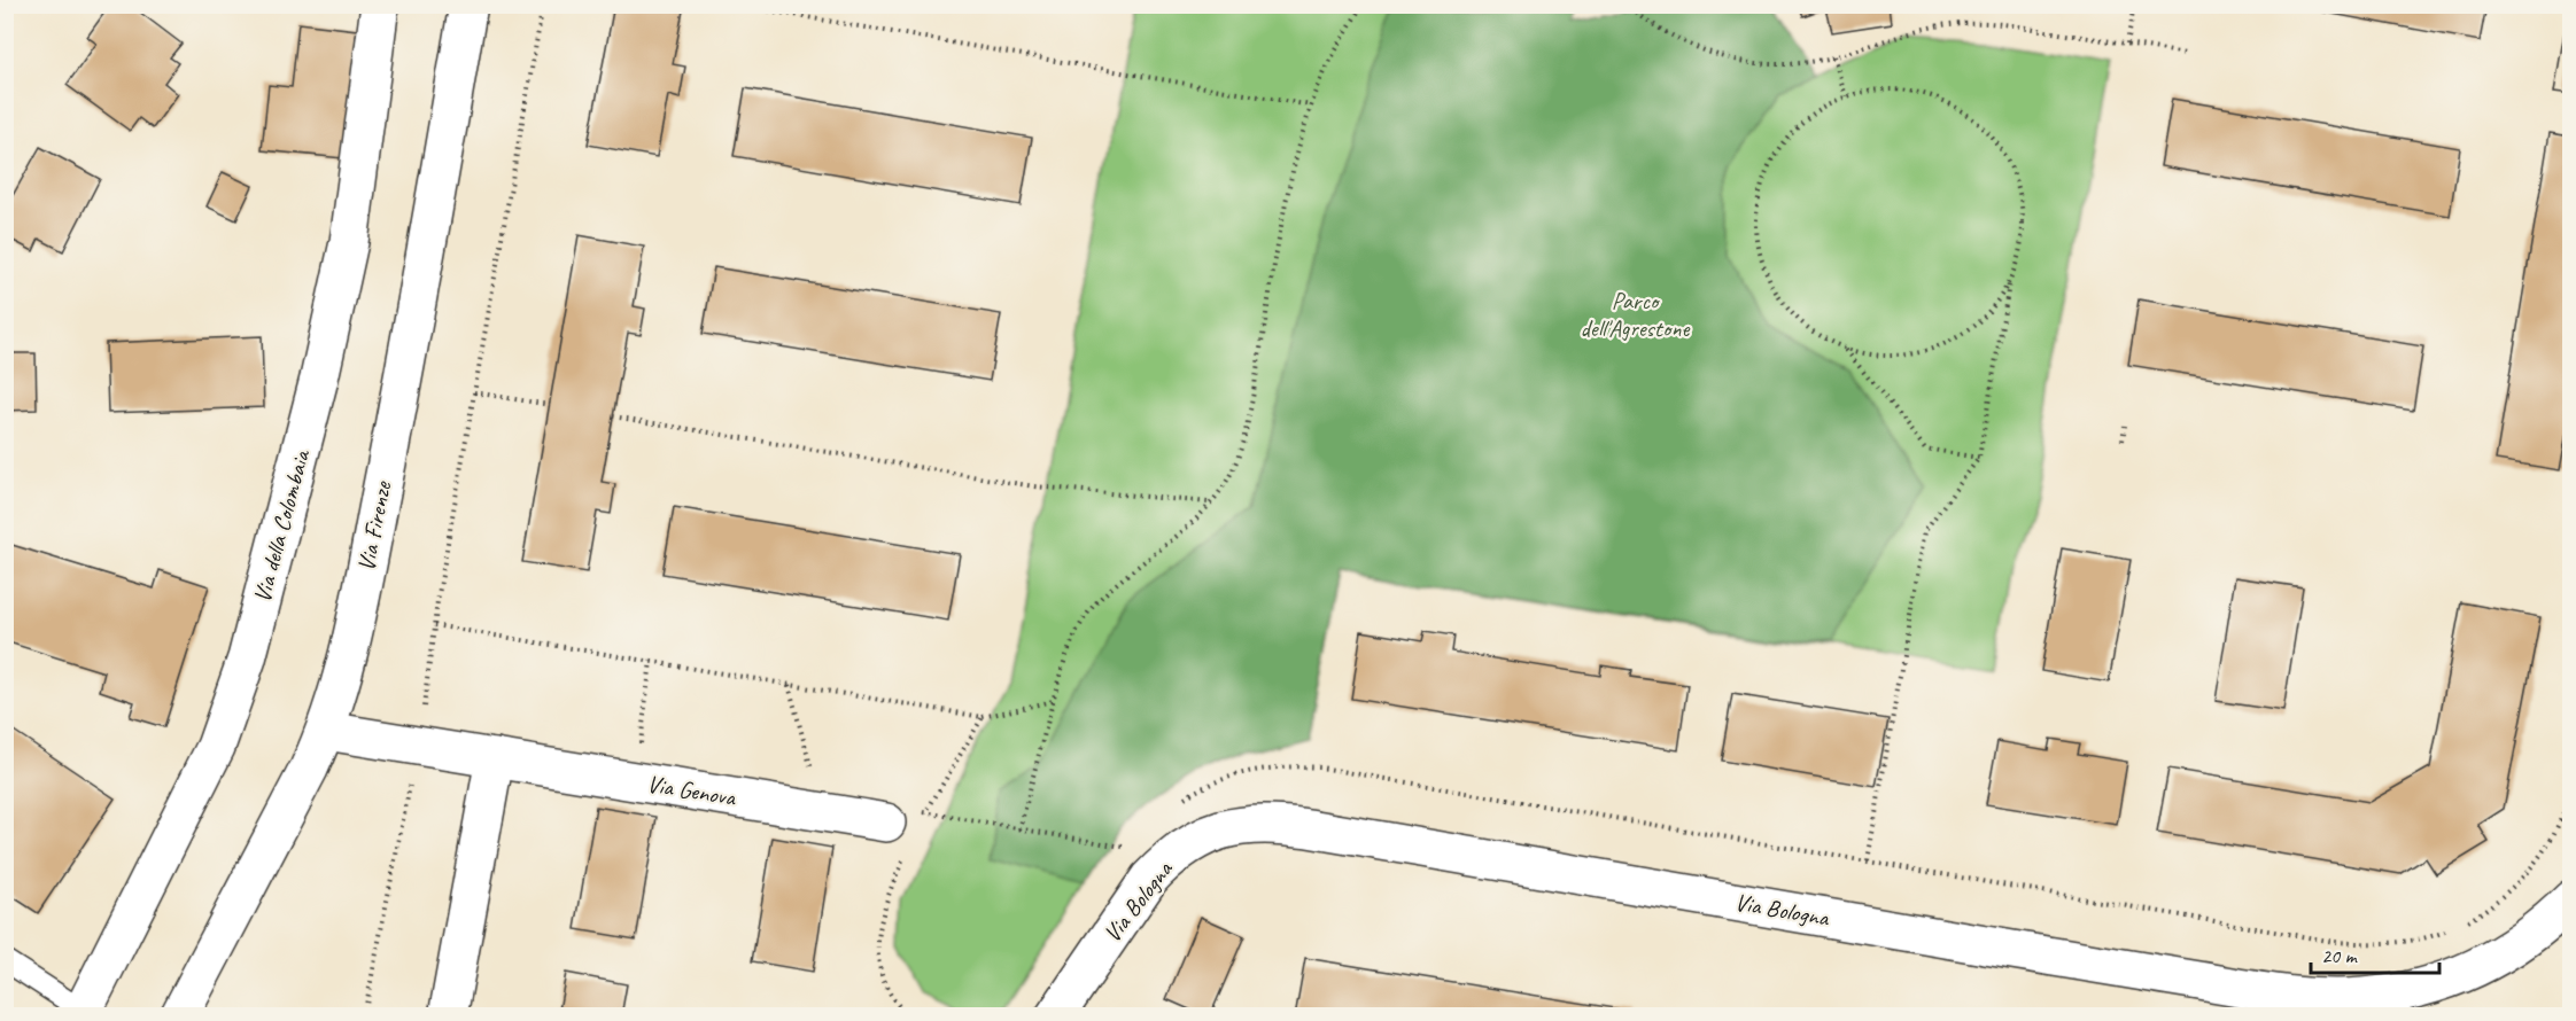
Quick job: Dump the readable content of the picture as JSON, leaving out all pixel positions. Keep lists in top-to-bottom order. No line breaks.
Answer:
{"streets":{"street":["Via della Colombaia","Via Firenze","Via Genova","Via Bologna"]},"crossings":[["Via Firenze","Via Genova"]],"parks":["Parco dell'Agrestone"],"scale_bar":"20 m"}
